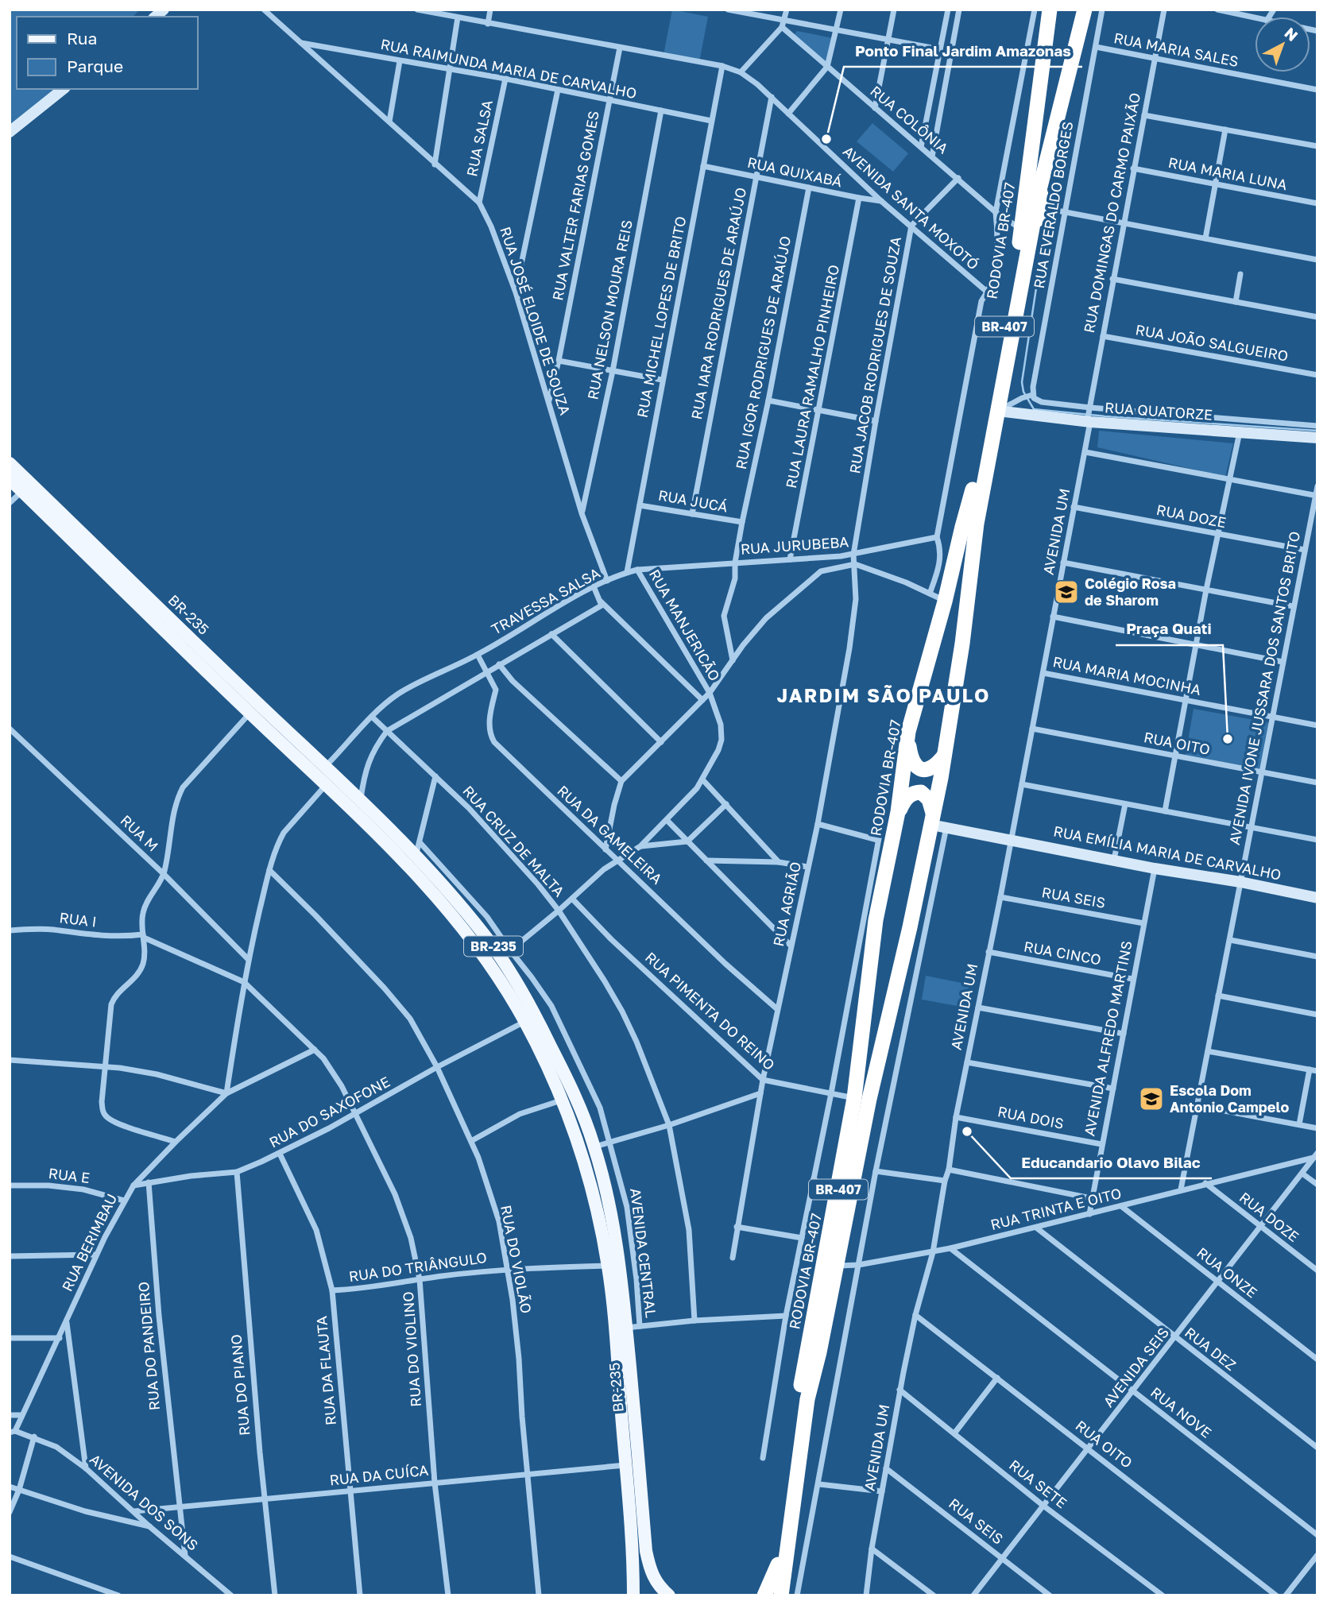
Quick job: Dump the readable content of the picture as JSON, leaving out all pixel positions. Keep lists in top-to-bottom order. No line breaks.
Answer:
{"streets":{"highway":["RODOVIA BR-407","BR-407"],"main road":["BR-235"],"street":["RUA MARIA SALES","RUA RAIMUNDA MARIA DE CARVALHO","RUA COLÔNIA","RUA SALSA","RUA QUIXABÁ","RUA MARIA LUNA","RUA EVERALDO BORGES","RUA VALTER FARIAS GOMES","AVENIDA SANTA MOXOTÓ","RUA DOMINGAS DO CARMO PAIXÃO","RUA IARA RODRIGUES DE ARAÚJO","RUA NELSON MOURA REIS","RUA MICHEL LOPES DE BRITO","RUA JOSÉ ELOIDE DE SOUZA","RUA JOÃO SALGUEIRO","RUA IGOR RODRIGUES DE ARAÚJO","RUA JACOB RODRIGUES DE SOUZA","RUA LAURA RAMALHO PINHEIRO","RUA QUATORZE","RUA JUCÁ","RUA DOZE","AVENIDA UM","RUA JURUBEBA","TRAVESSA SALSA","RUA MANJERICÃO","RUA MARIA MOCINHA","AVENIDA IVONE JUSSARA DOS SANTOS BRITO","RUA OITO","RUA M","RUA DA GAMELEIRA","RUA CRUZ DE MALTA","RUA EMÍLIA MARIA DE CARVALHO","RUA SEIS","RUA AGRIÃO","RUA I","RUA CINCO","RUA PIMENTA DO REINO","AVENIDA ALFREDO MARTINS","RUA DO SAXOFONE","RUA DOIS","RUA E","RUA TRINTA E OITO","RUA BERIMBAU","AVENIDA CENTRAL","RUA DO VIOLÃO","RUA DO TRIÂNGULO","RUA ONZE","RUA DO PANDEIRO","RUA DO VIOLINO","RUA DEZ","AVENIDA SEIS","RUA DA FLAUTA","RUA DO PIANO","RUA NOVE","RUA DA CUÍCA","RUA SETE","AVENIDA DOS SONS"]},"crossings":[["RUA MARIA SALES","RUA EVERALDO BORGES"],["RUA MARIA SALES","RUA DOMINGAS DO CARMO PAIXÃO"],["RUA RAIMUNDA MARIA DE CARVALHO","RUA SALSA"],["RUA RAIMUNDA MARIA DE CARVALHO","RUA VALTER FARIAS GOMES"],["RUA RAIMUNDA MARIA DE CARVALHO","RUA NELSON MOURA REIS"],["RUA RAIMUNDA MARIA DE CARVALHO","RUA MICHEL LOPES DE BRITO"],["RUA RAIMUNDA MARIA DE CARVALHO","RUA JOSÉ ELOIDE DE SOUZA"],["RUA COLÔNIA","RODOVIA BR-407"],["RUA COLÔNIA","RUA JACOB RODRIGUES DE SOUZA"],["RUA SALSA","RUA JOSÉ ELOIDE DE SOUZA"],["RUA QUIXABÁ","AVENIDA SANTA MOXOTÓ"],["RUA QUIXABÁ","RUA IARA RODRIGUES DE ARAÚJO"],["RUA QUIXABÁ","RUA MICHEL LOPES DE BRITO"],["RUA QUIXABÁ","RUA IGOR RODRIGUES DE ARAÚJO"],["RUA QUIXABÁ","RUA LAURA RAMALHO PINHEIRO"],["RUA MARIA LUNA","RUA DOMINGAS DO CARMO PAIXÃO"],["RUA VALTER FARIAS GOMES","AVENIDA SANTA MOXOTÓ"],["RUA VALTER FARIAS GOMES","RUA JOSÉ ELOIDE DE SOUZA"],["AVENIDA SANTA MOXOTÓ","RUA IARA RODRIGUES DE ARAÚJO"],["AVENIDA SANTA MOXOTÓ","RUA MICHEL LOPES DE BRITO"],["AVENIDA SANTA MOXOTÓ","RUA JACOB RODRIGUES DE SOUZA"],["RUA DOMINGAS DO CARMO PAIXÃO","RUA JOÃO SALGUEIRO"],["RUA DOMINGAS DO CARMO PAIXÃO","RUA QUATORZE"],["RUA DOMINGAS DO CARMO PAIXÃO","AVENIDA UM"],["RODOVIA BR-407","BR-407"],["RODOVIA BR-407","RUA QUATORZE"],["RODOVIA BR-407","RUA EMÍLIA MARIA DE CARVALHO"],["RODOVIA BR-407","RUA PIMENTA DO REINO"],["RODOVIA BR-407","RUA TRINTA E OITO"],["RUA IARA RODRIGUES DE ARAÚJO","RUA JUCÁ"],["RUA NELSON MOURA REIS","RUA JOSÉ ELOIDE DE SOUZA"],["RUA MICHEL LOPES DE BRITO","RUA JUCÁ"],["RUA MICHEL LOPES DE BRITO","RUA JURUBEBA"],["RUA MICHEL LOPES DE BRITO","TRAVESSA SALSA"],["RUA JOSÉ ELOIDE DE SOUZA","TRAVESSA SALSA"],["BR-407","RUA TRINTA E OITO"],["RUA IGOR RODRIGUES DE ARAÚJO","RUA JUCÁ"],["RUA IGOR RODRIGUES DE ARAÚJO","RUA JURUBEBA"],["RUA JACOB RODRIGUES DE SOUZA","RUA JURUBEBA"],["RUA JACOB RODRIGUES DE SOUZA","RUA AGRIÃO"],["RUA LAURA RAMALHO PINHEIRO","RUA JURUBEBA"],["RUA QUATORZE","AVENIDA UM"],["RUA DOZE","AVENIDA UM"],["RUA DOZE","AVENIDA IVONE JUSSARA DOS SANTOS BRITO"],["RUA DOZE","RUA TRINTA E OITO"],["RUA DOZE","AVENIDA SEIS"],["AVENIDA UM","RUA MARIA MOCINHA"],["AVENIDA UM","RUA OITO"],["AVENIDA UM","RUA EMÍLIA MARIA DE CARVALHO"],["AVENIDA UM","RUA SEIS"],["AVENIDA UM","RUA CINCO"],["AVENIDA UM","RUA DOIS"],["AVENIDA UM","RUA TRINTA E OITO"],["AVENIDA UM","RUA SETE"],["RUA JURUBEBA","TRAVESSA SALSA"],["RUA JURUBEBA","RUA MANJERICÃO"],["RUA JURUBEBA","RUA AGRIÃO"],["TRAVESSA SALSA","RUA DA GAMELEIRA"],["BR-235","RUA DO SAXOFONE"],["BR-235","AVENIDA CENTRAL"],["BR-235","RUA DO TRIÂNGULO"],["BR-235","RUA DA CUÍCA"],["RUA MARIA MOCINHA","AVENIDA IVONE JUSSARA DOS SANTOS BRITO"],["AVENIDA IVONE JUSSARA DOS SANTOS BRITO","RUA OITO"],["AVENIDA IVONE JUSSARA DOS SANTOS BRITO","RUA EMÍLIA MARIA DE CARVALHO"],["AVENIDA IVONE JUSSARA DOS SANTOS BRITO","RUA TRINTA E OITO"],["RUA OITO","AVENIDA SEIS"],["RUA DA GAMELEIRA","RUA AGRIÃO"],["RUA EMÍLIA MARIA DE CARVALHO","AVENIDA ALFREDO MARTINS"],["RUA SEIS","AVENIDA ALFREDO MARTINS"],["RUA SEIS","AVENIDA SEIS"],["RUA AGRIÃO","RUA PIMENTA DO REINO"],["RUA I","RUA DO VIOLINO"],["RUA CINCO","AVENIDA ALFREDO MARTINS"],["AVENIDA ALFREDO MARTINS","RUA DOIS"],["AVENIDA ALFREDO MARTINS","RUA TRINTA E OITO"],["RUA DO SAXOFONE","RUA BERIMBAU"],["RUA DO SAXOFONE","RUA DO VIOLÃO"],["RUA DO SAXOFONE","RUA DO PANDEIRO"],["RUA DO SAXOFONE","RUA DO VIOLINO"],["RUA DO SAXOFONE","RUA DA FLAUTA"],["RUA DO SAXOFONE","RUA DO PIANO"],["RUA E","RUA BERIMBAU"],["RUA TRINTA E OITO","RUA ONZE"],["RUA TRINTA E OITO","RUA DEZ"],["RUA TRINTA E OITO","AVENIDA SEIS"],["RUA TRINTA E OITO","RUA NOVE"],["RUA BERIMBAU","RUA DO VIOLINO"],["RUA BERIMBAU","AVENIDA DOS SONS"],["RUA DO VIOLÃO","RUA DO TRIÂNGULO"],["RUA DO VIOLÃO","RUA DA CUÍCA"],["RUA DO TRIÂNGULO","RUA DO VIOLINO"],["RUA DO TRIÂNGULO","RUA DA FLAUTA"],["RUA ONZE","AVENIDA SEIS"],["RUA DO PANDEIRO","RUA DA CUÍCA"],["RUA DO PANDEIRO","AVENIDA DOS SONS"],["RUA DO VIOLINO","RUA DA CUÍCA"],["RUA DEZ","AVENIDA SEIS"],["AVENIDA SEIS","RUA NOVE"],["AVENIDA SEIS","RUA SETE"],["RUA DA FLAUTA","RUA DA CUÍCA"],["RUA DO PIANO","RUA DA CUÍCA"],["RUA DA CUÍCA","AVENIDA DOS SONS"]],"districts":["JARDIM SÃO PAULO"],"places":{"other":["Ponto Final Jardim Amazonas","Praça Quati","Educandario Olavo Bilac"],"school or university":["Colégio Rosa de Sharom","Escola Dom Antonio Campelo"]},"legend":["Rua","Parque"],"north":"top right"}
